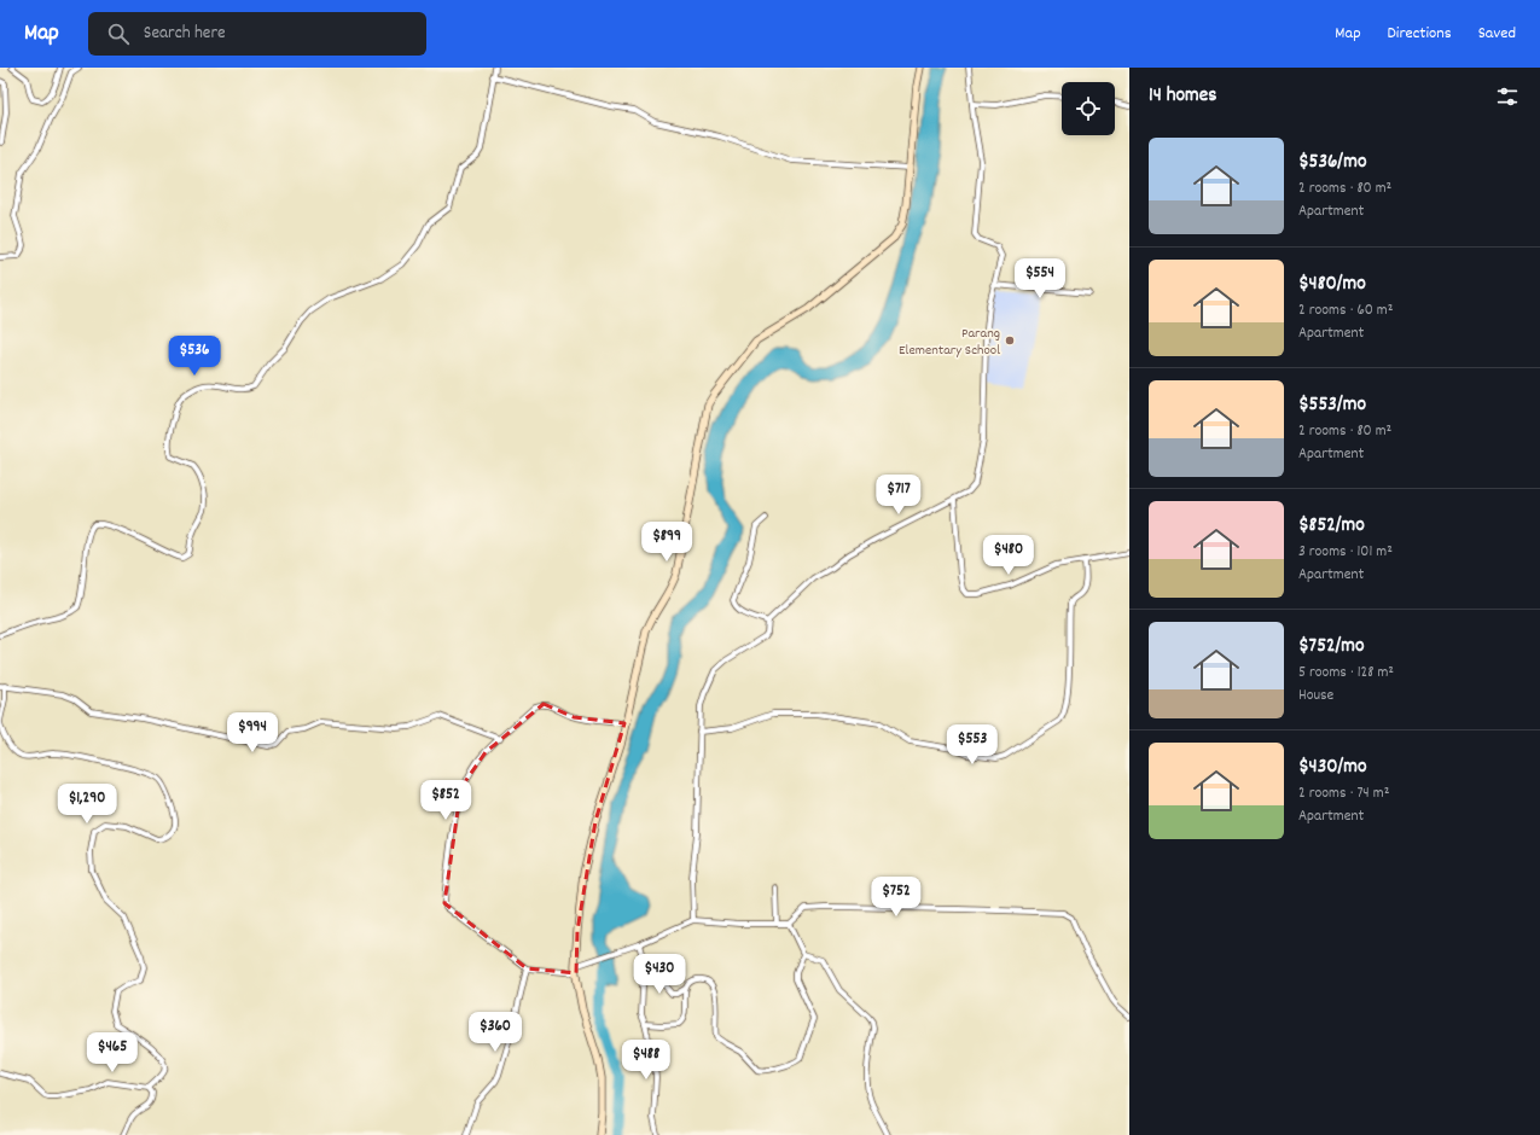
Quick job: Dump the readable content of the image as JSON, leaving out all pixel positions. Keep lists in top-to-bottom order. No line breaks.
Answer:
{"places":["Parang Elementary School"],"page":{"header":"Map","search":"Search here","nav":["Map","Directions","Saved"],"heading":"14 homes","list":[{"name":"$536/mo","note":"2 rooms · 80 m² · Apartment"},{"name":"$480/mo","note":"2 rooms · 60 m² · Apartment"},{"name":"$553/mo","note":"2 rooms · 80 m² · Apartment"},{"name":"$852/mo","note":"3 rooms · 101 m² · Apartment"},{"name":"$752/mo","note":"5 rooms · 128 m² · House"},{"name":"$430/mo","note":"2 rooms · 74 m² · Apartment"}],"price":["$554","$536","$717","$899","$480","$994","$553","$852","$1,290","$752","$430","$360","$465","$488"]}}
